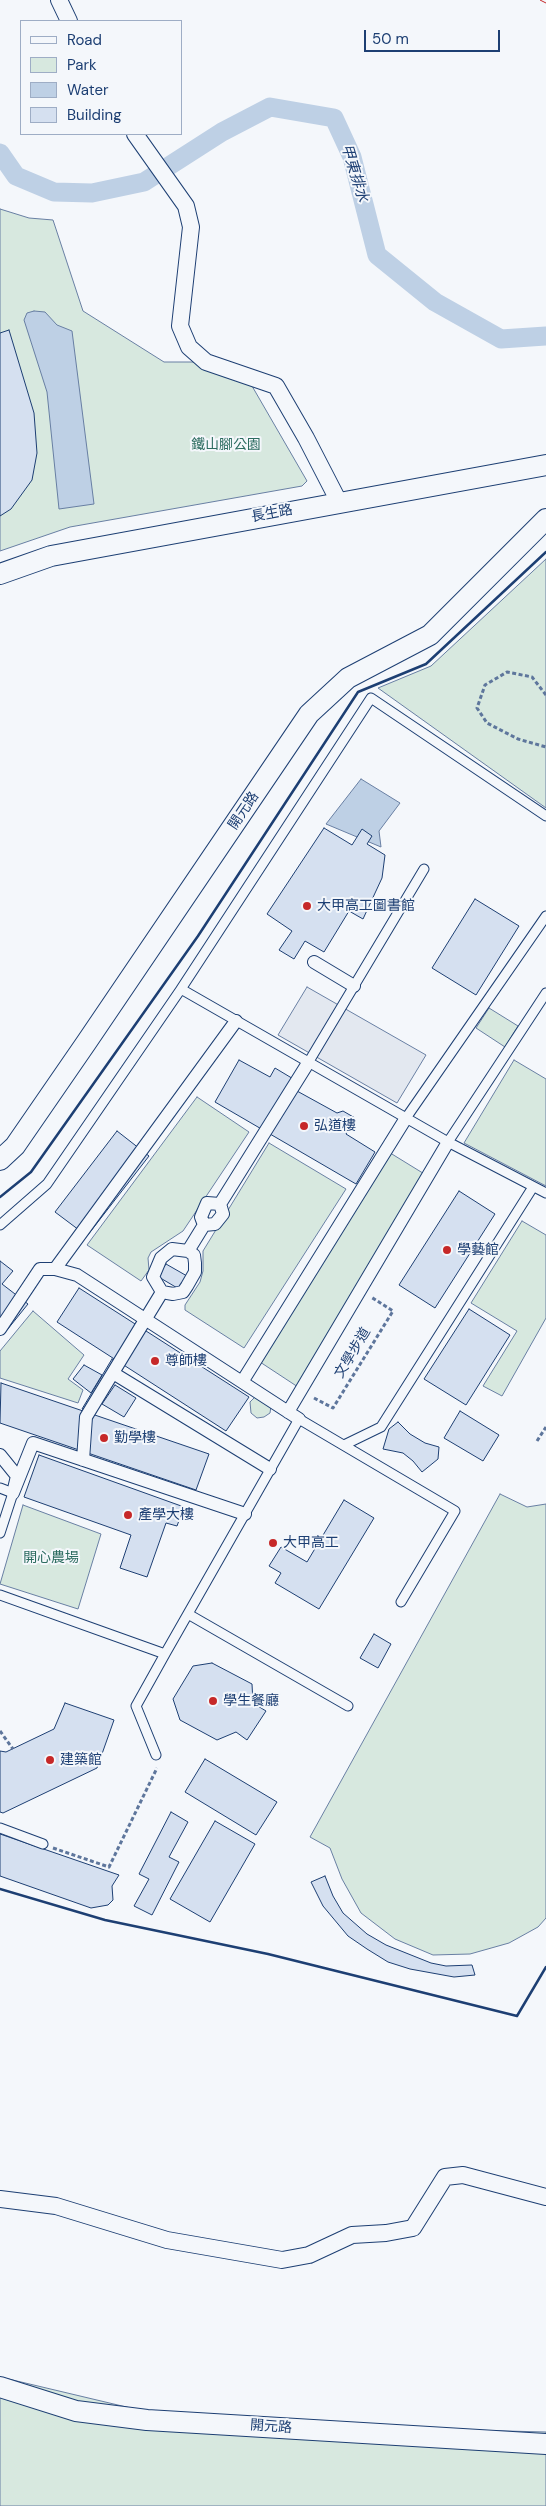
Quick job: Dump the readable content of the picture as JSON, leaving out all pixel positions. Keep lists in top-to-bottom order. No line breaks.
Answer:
{"streets":{"street":["長生路","開元路"],"path":["文學步道"]},"water":["甲東排水"],"parks":["鐵山腳公園","開心農場"],"places":["大甲高工圖書館","弘道樓","學藝館","尊師樓","勤學樓","產學大樓","大甲高工","學生餐廳","建築館"],"legend":["Road","Park","Water","Building"],"scale_bar":"50 m"}
